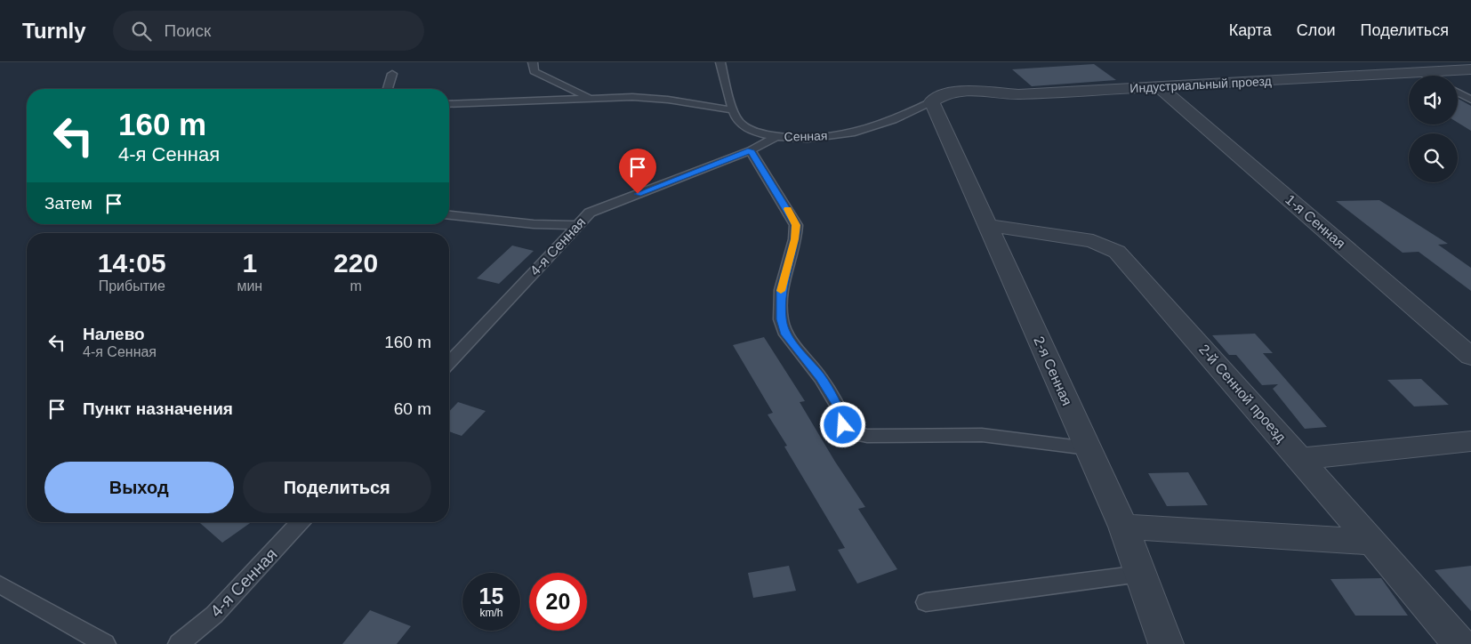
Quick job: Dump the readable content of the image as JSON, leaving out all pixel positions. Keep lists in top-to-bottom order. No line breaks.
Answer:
{"streets":{"street":["Индустриальный проезд","1-я Сенная","2-я Сенная","2-й Сенной проезд"],"lane":["Сенная","4-я Сенная"]},"crossings":[["Индустриальный проезд","Сенная"],["Индустриальный проезд","1-я Сенная"],["Индустриальный проезд","2-я Сенная"],["Сенная","4-я Сенная"],["Сенная","2-я Сенная"],["2-я Сенная","2-й Сенной проезд"]],"page":{"header":"Turnly","search":"Поиск","nav":["Карта","Слои","Поделиться"],"turn":["160 m","4-я Сенная"],"then":"Затем","eta":["14:05","Прибытие","1","мин","220","m"],"list":[{"name":"Налево","note":"4-я Сенная","value":"160 m"},{"name":"Пункт назначения","value":"60 m"}],"buttons":["Выход","Поделиться"],"speed":"15 km/h","limit":"20"}}
